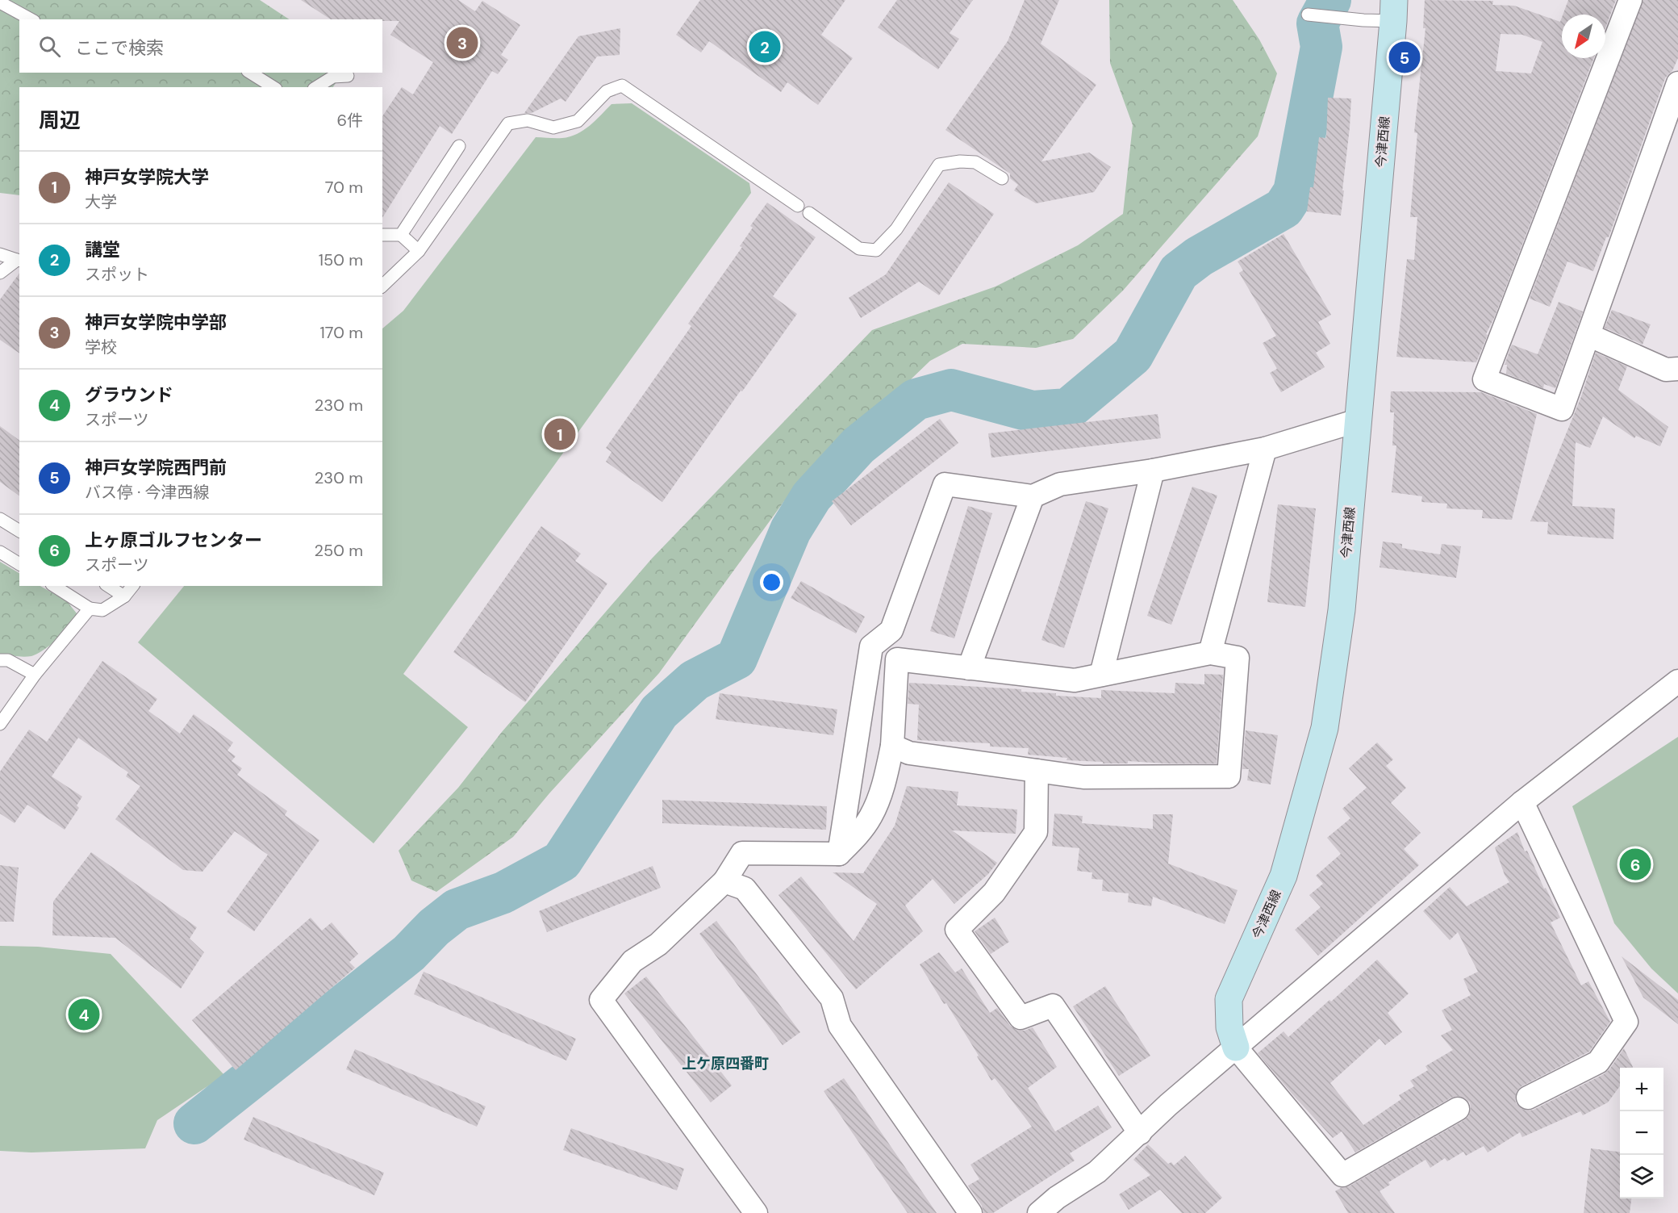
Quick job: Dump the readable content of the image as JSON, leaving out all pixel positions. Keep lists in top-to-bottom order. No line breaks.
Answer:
{"streets":{"street":["今津西線"]},"districts":["上ケ原四番町"],"north":"bottom left","page":{"search":"ここで検索","pins":["3","2","5","1","6","4"],"heading":["周辺","6件"],"list":[{"mark":"1","name":"神戸女学院大学","note":"大学","value":"70 m"},{"mark":"2","name":"講堂","note":"スポット","value":"150 m"},{"mark":"3","name":"神戸女学院中学部","note":"学校","value":"170 m"},{"mark":"4","name":"グラウンド","note":"スポーツ","value":"230 m"},{"mark":"5","name":"神戸女学院西門前","note":"バス停 · 今津西線","value":"230 m"},{"mark":"6","name":"上ヶ原ゴルフセンター","note":"スポーツ","value":"250 m"}],"map_buttons":["+","−"]}}
